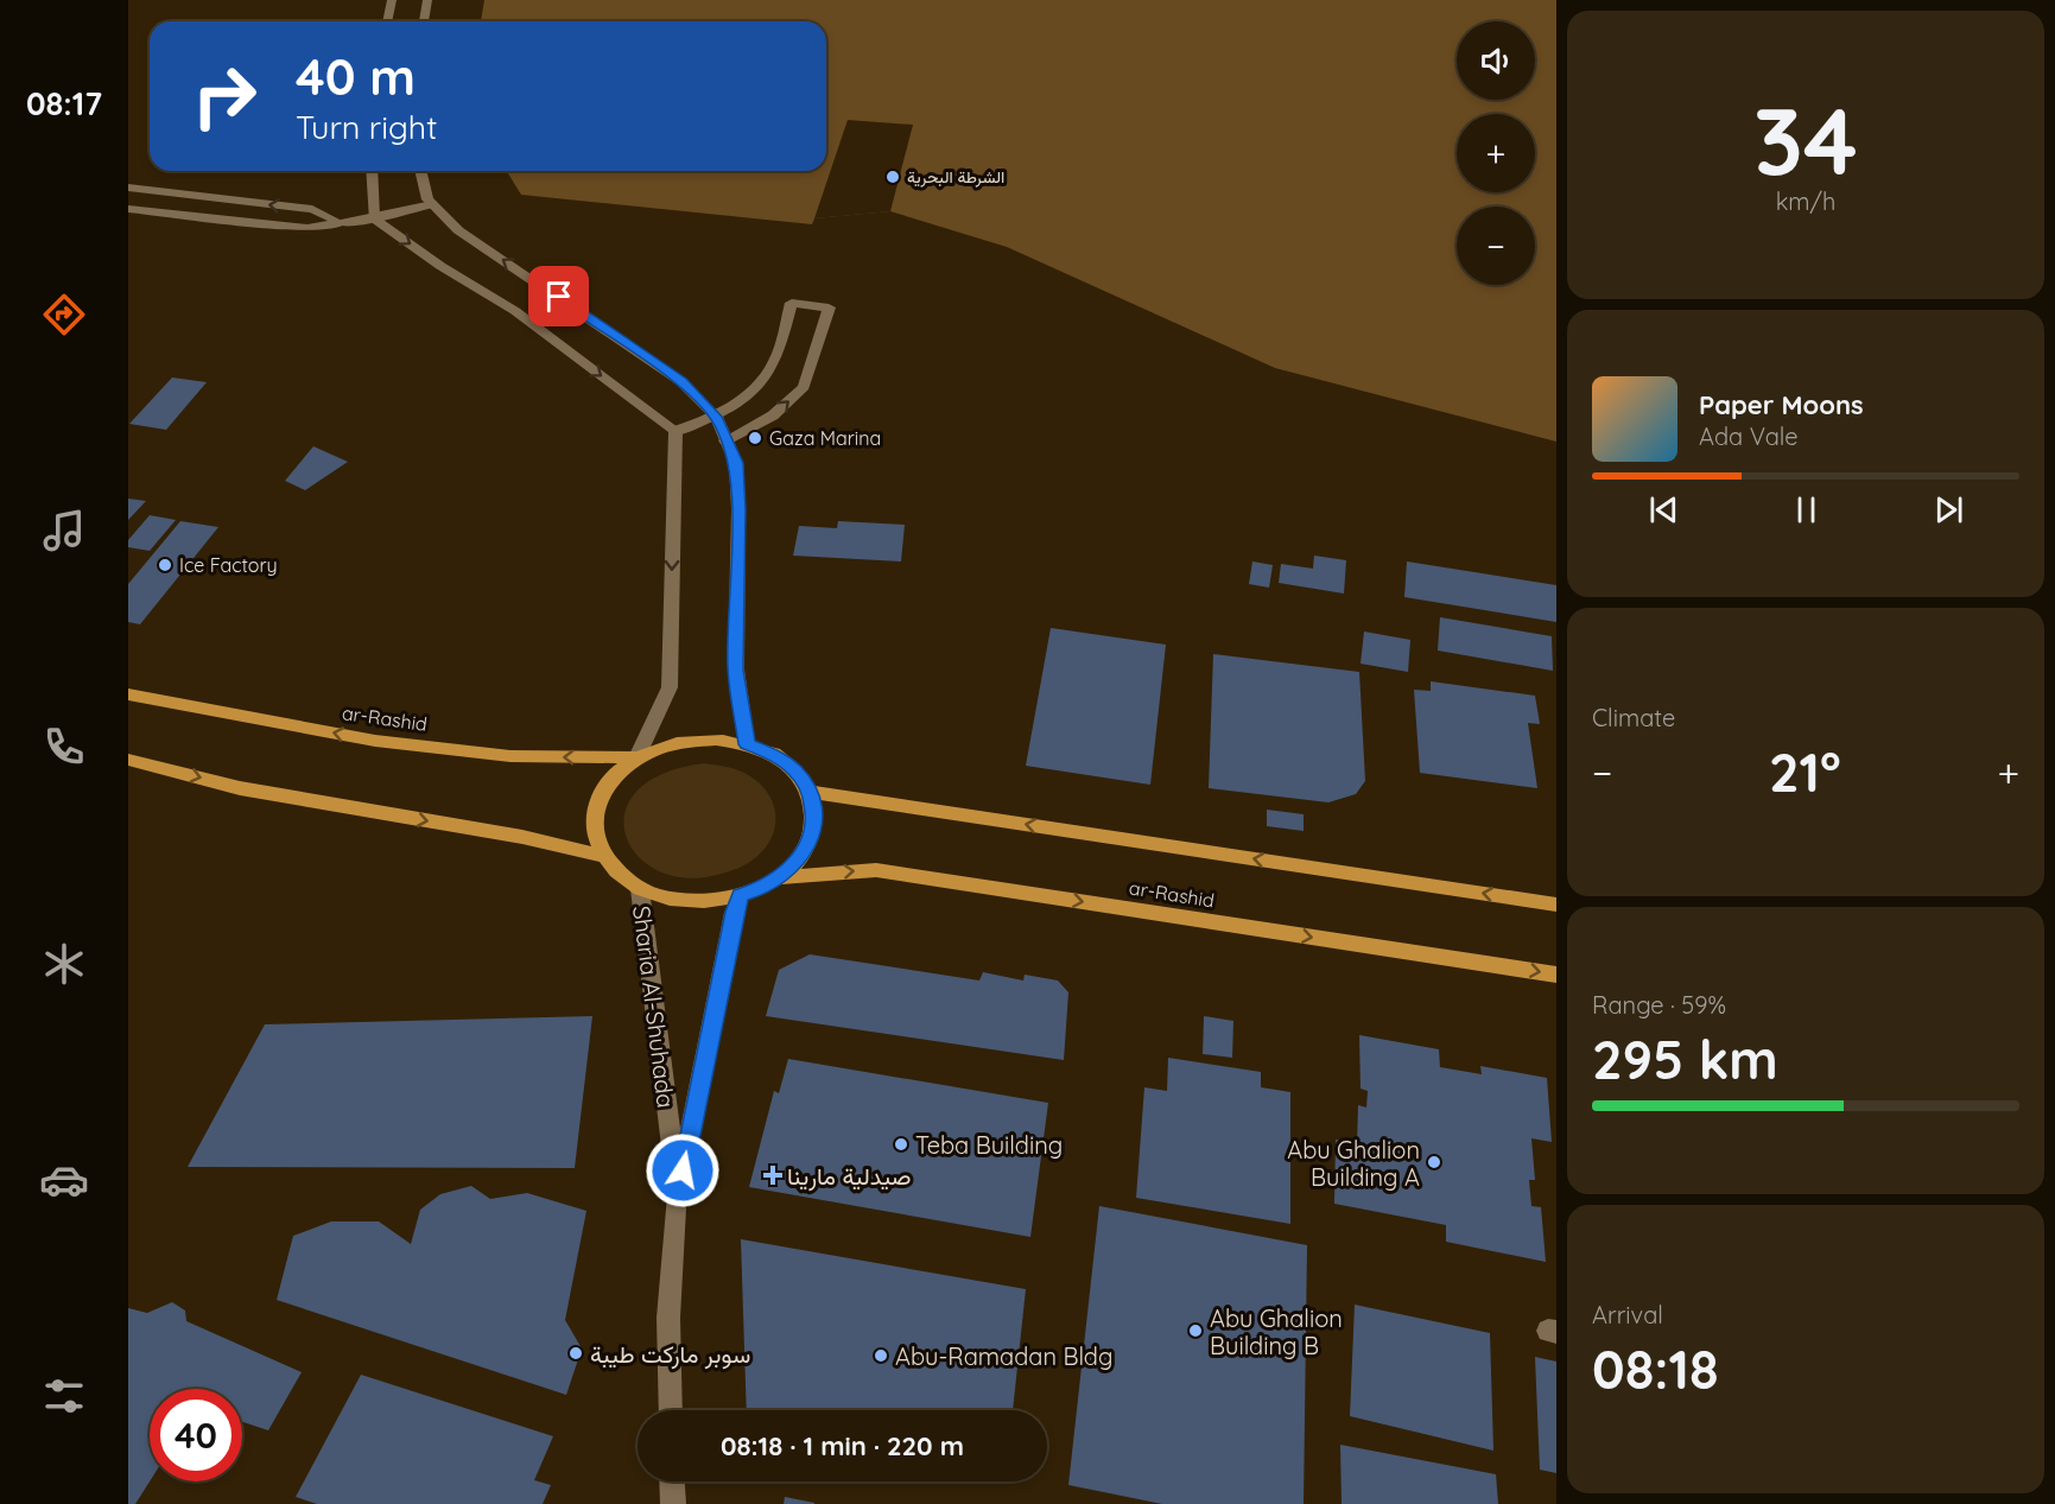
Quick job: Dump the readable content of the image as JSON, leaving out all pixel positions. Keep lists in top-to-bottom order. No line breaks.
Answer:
{"streets":{"main road":["ar-Rashid"],"street":["Sharia Al-Shuhada"]},"crossings":[["ar-Rashid","Sharia Al-Shuhada"]],"places":{"other":["الشرطة البحرية","Gaza Marina","Ice Factory","Teba Building","Abu Ghalion Building A","Abu Ghalion Building B","سوبر ماركت طيبة","Abu-Ramadan Bldg"],"health":["صيدلية مارينا"]},"page":{"tabs":"08:17","tile":[["34","km/h"],"Climate",["Range · 59%","295 km"],["Arrival","08:18"]],"map_buttons":["+","−"],"turn":["40 m","Turn right"],"song":["Paper Moons","Ada Vale"],"heat":["−","21°","+"],"limit":"40","trip":"08:18 · 1 min · 220 m"}}
